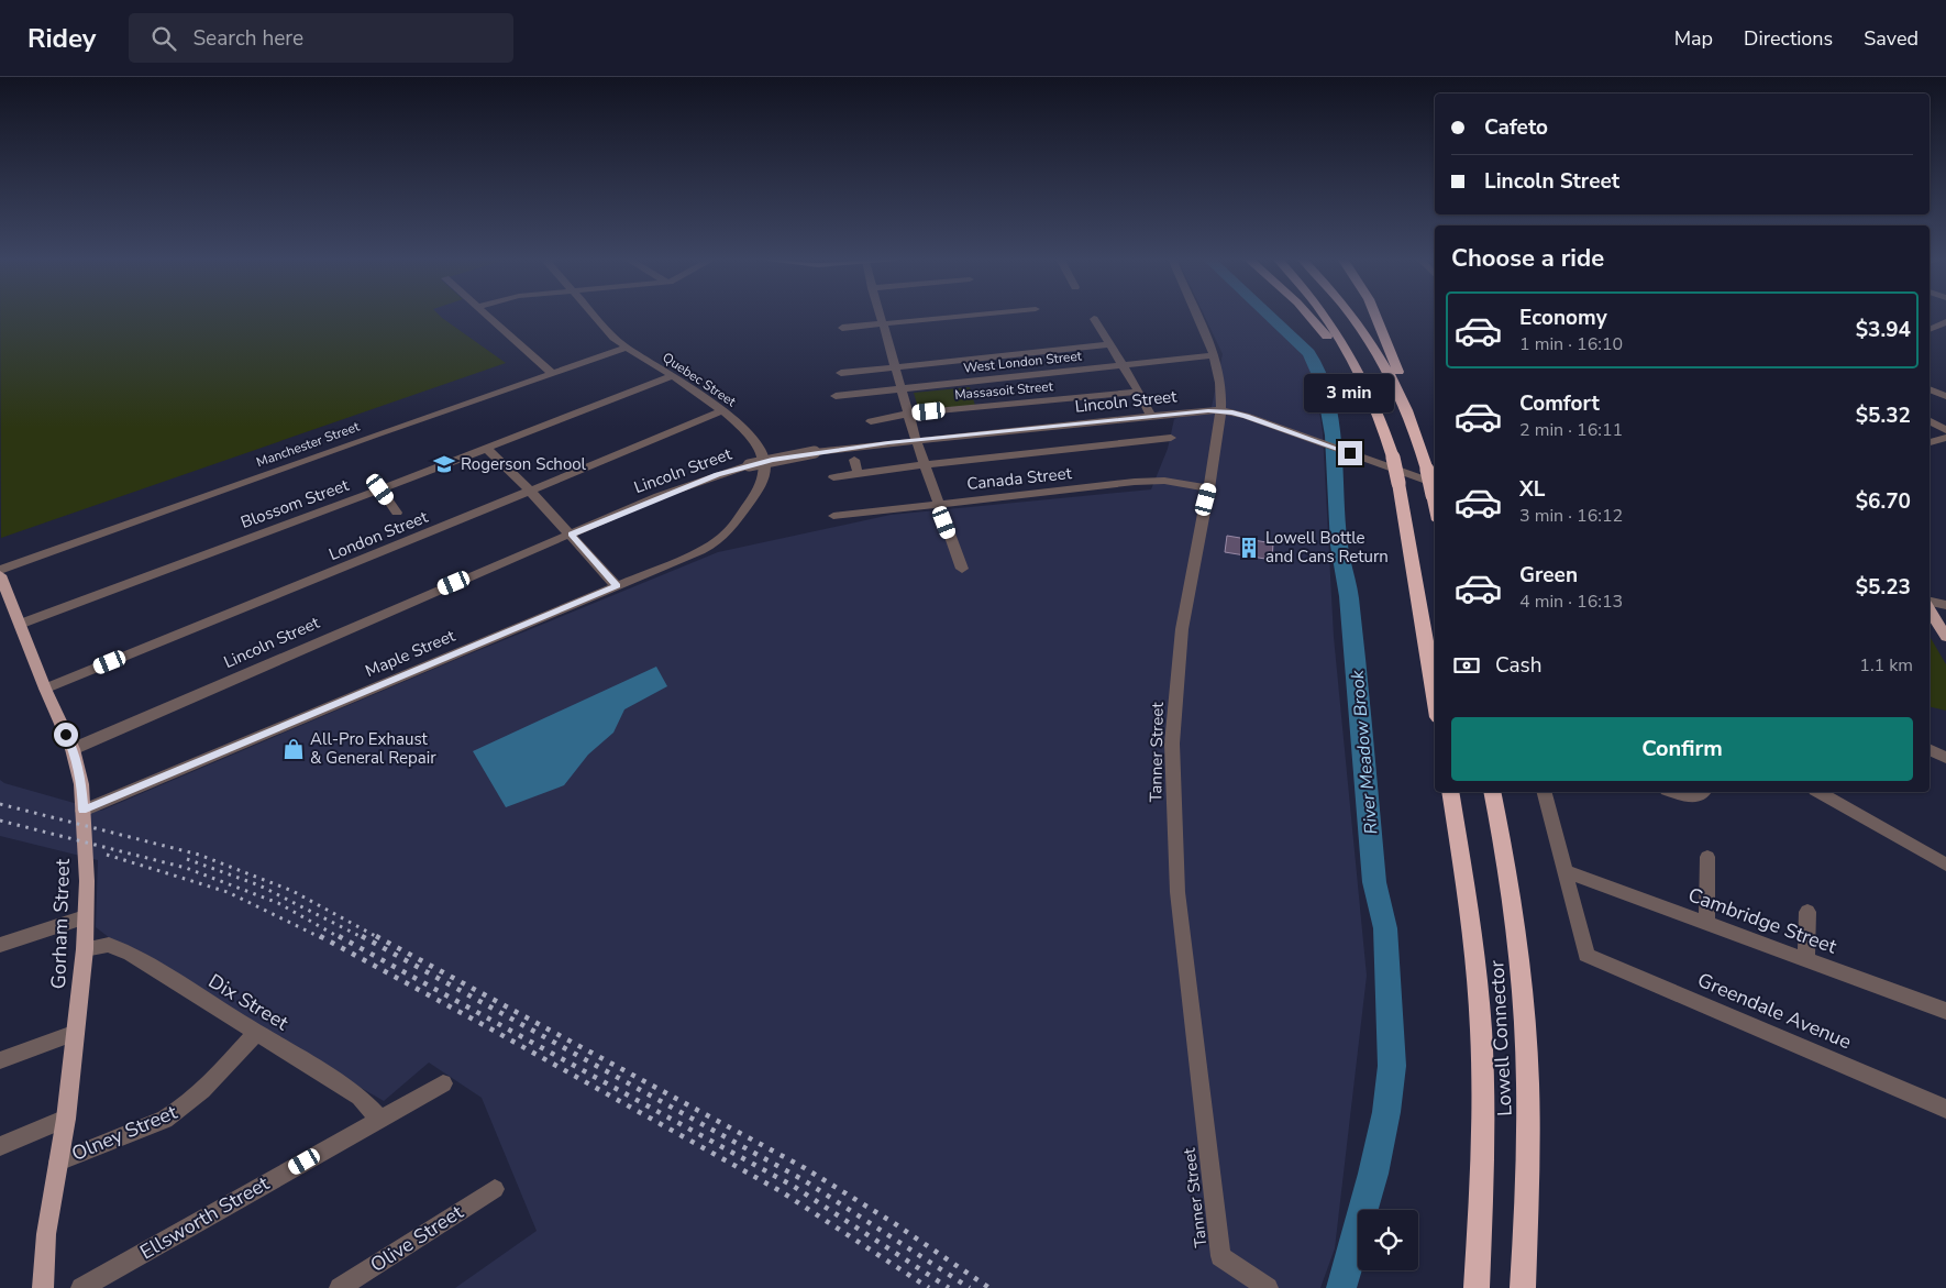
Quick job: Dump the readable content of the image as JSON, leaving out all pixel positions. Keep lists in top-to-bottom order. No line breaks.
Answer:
{"streets":{"highway":["Lowell Connector"],"main road":["Gorham Street"],"street":["West London Street","Quebec Street","Massasoit Street","Lincoln Street","Manchester Street","Canada Street","Blossom Street","London Street","Maple Street","Tanner Street","Cambridge Street","Dix Street","Greendale Avenue","Olney Street","Ellsworth Street","Olive Street"]},"crossings":[["West London Street","Tanner Street"],["Quebec Street","Manchester Street"],["Quebec Street","Blossom Street"],["Quebec Street","London Street"],["Quebec Street","Maple Street"],["Lincoln Street","Tanner Street"],["Lincoln Street","Gorham Street"],["Canada Street","Tanner Street"],["Blossom Street","Gorham Street"],["London Street","Gorham Street"],["Maple Street","Gorham Street"],["Cambridge Street","Greendale Avenue"],["Gorham Street","Dix Street"],["Gorham Street","Olney Street"],["Dix Street","Olney Street"],["Dix Street","Ellsworth Street"]],"water":["River Meadow Brook"],"places":{"school or university":["Rogerson School"],"building":["Lowell Bottle and Cans Return"],"shop":["All-Pro Exhaust & General Repair"]},"page":{"header":"Ridey","search":"Search here","nav":["Map","Directions","Saved"],"banner":["Cafeto","Lincoln Street"],"heading":"Choose a ride","list":[{"name":"Economy","note":"1 min · 16:10","value":"$3.94"},{"name":"Comfort","note":"2 min · 16:11","value":"$5.32"},{"name":"XL","note":"3 min · 16:12","value":"$6.70"},{"name":"Green","note":"4 min · 16:13","value":"$5.23"}],"bubble":"3 min","pay":["Cash","1.1 km"],"buttons":"Confirm"}}
